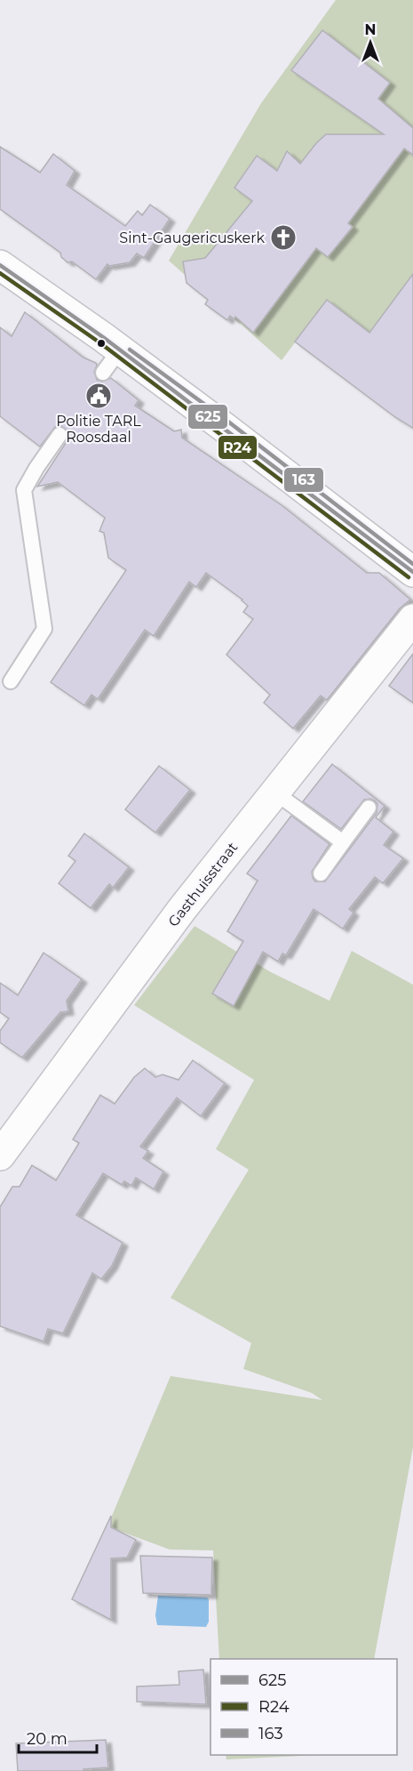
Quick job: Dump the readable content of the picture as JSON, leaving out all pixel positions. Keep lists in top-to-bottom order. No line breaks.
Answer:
{"streets":{"street":["Gasthuisstraat"]},"places":{"church":["Sint-Gaugericuskerk"],"public building":["Politie TARL Roosdaal"]},"lines":["transit line 625","transit line R24","transit line 163"],"legend":["625","R24","163"],"scale_bar":"20 m","north":"top"}
